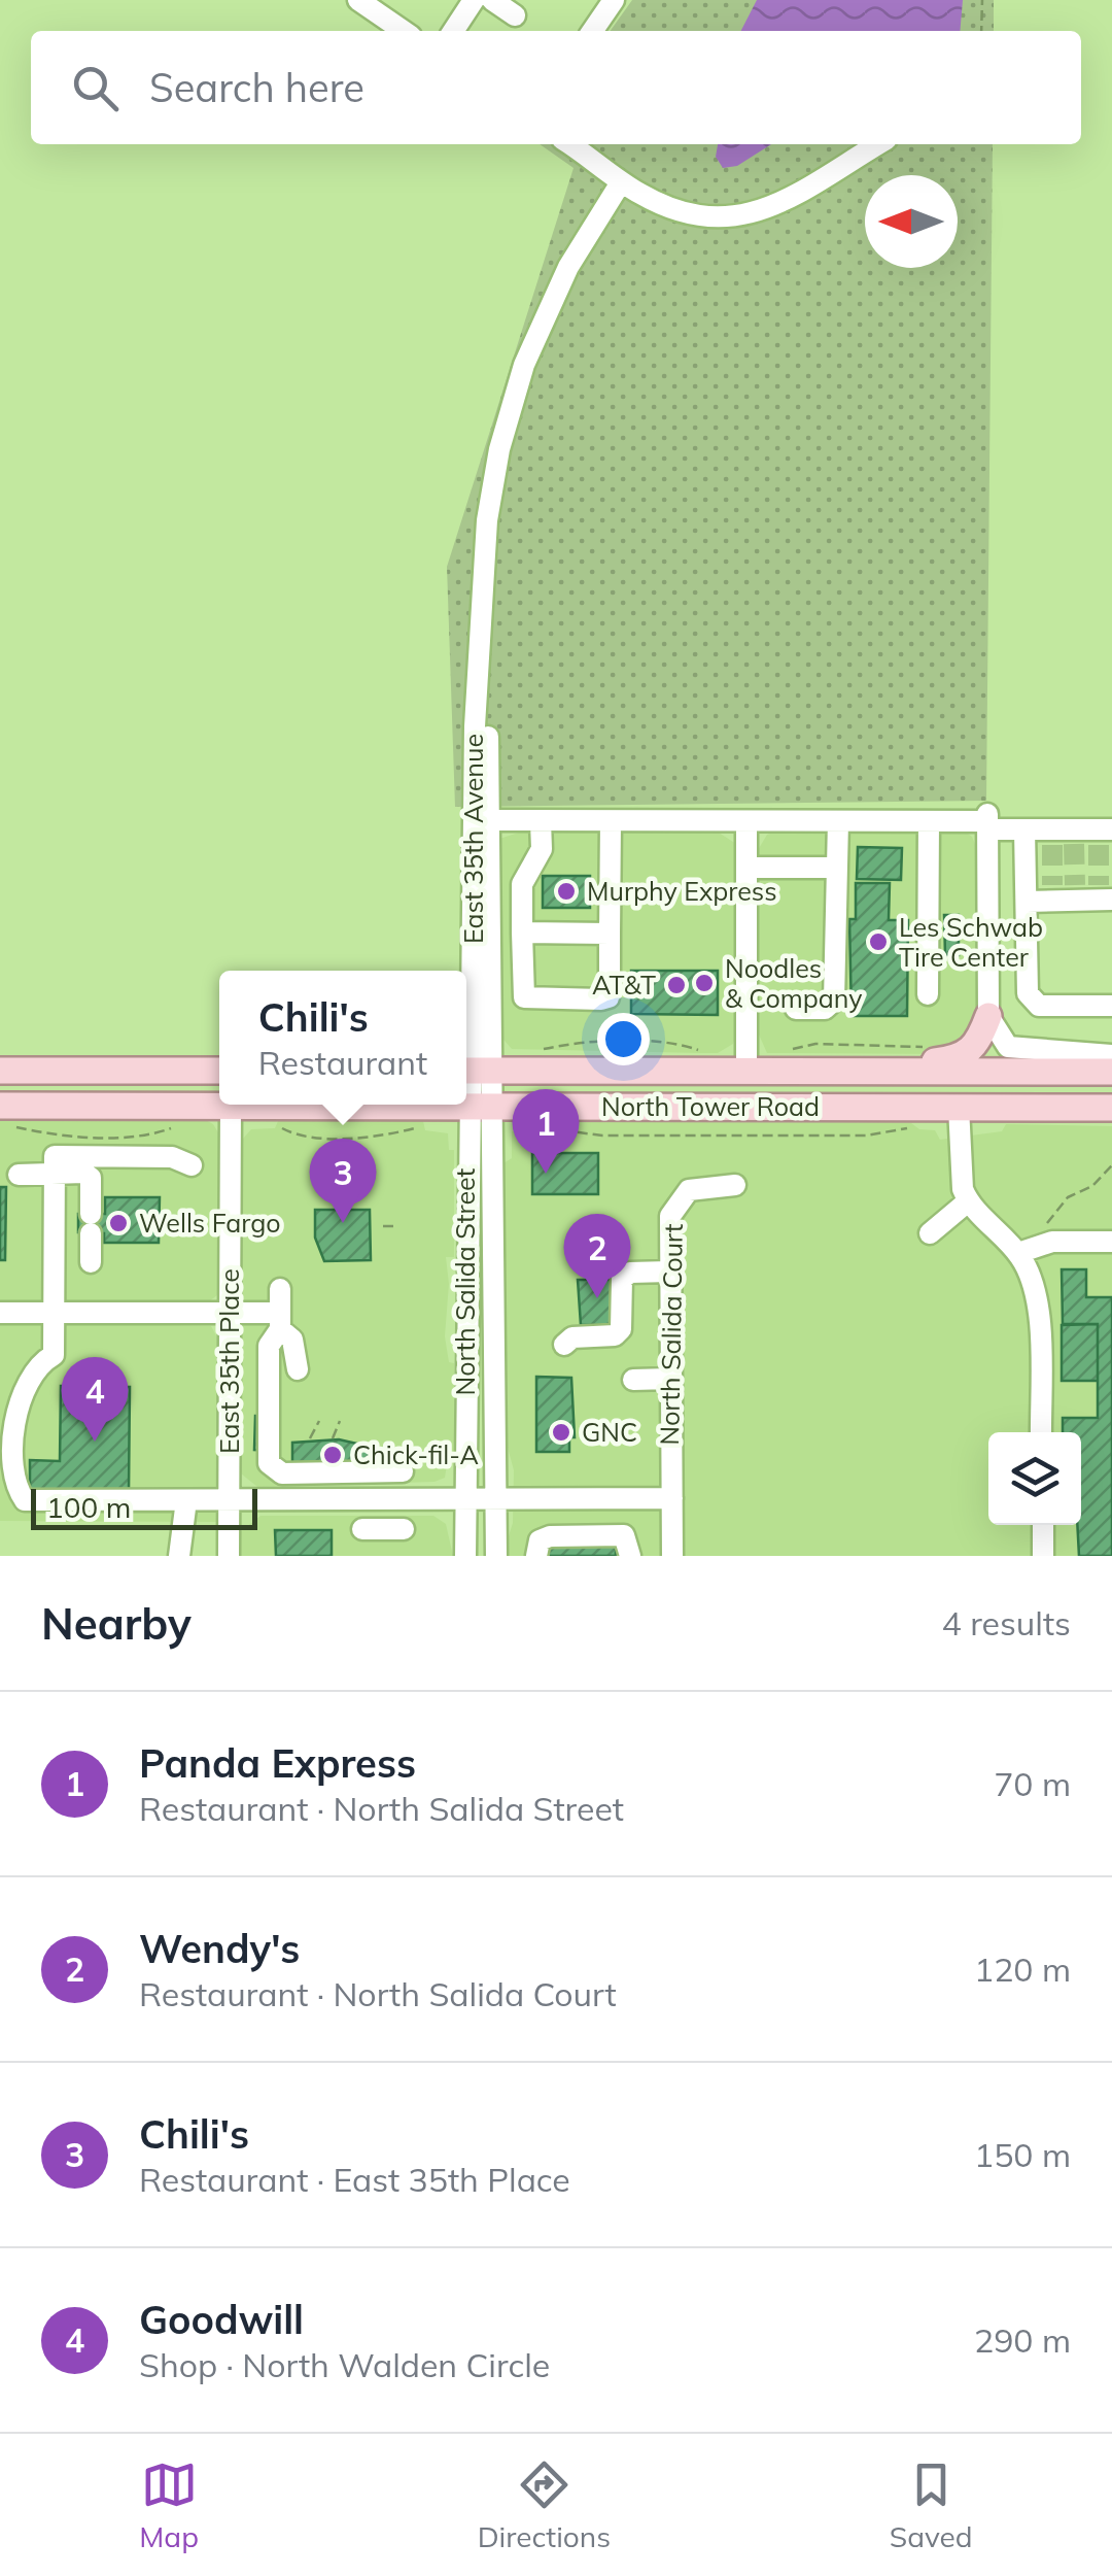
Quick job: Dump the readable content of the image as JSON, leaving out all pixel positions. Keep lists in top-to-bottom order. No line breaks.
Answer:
{"streets":{"main road":["North Tower Road"],"street":["East 35th Avenue","North Salida Street","North Salida Court","East 35th Place"]},"crossings":[["East 35th Avenue","North Tower Road"],["East 35th Avenue","North Salida Street"],["North Tower Road","North Salida Street"],["North Tower Road","East 35th Place"]],"places":["Murphy Express","Les Schwab Tire Center","Noodles & Company","AT&T","Wells Fargo","GNC","Chick-fil-A"],"scale_bar":"100 m","north":"left","page":{"search":"Search here","popup":["Chili's","Restaurant"],"pins":["1","3","2","4"],"scale":"100 m","heading":["Nearby","4 results"],"list":[{"mark":"1","name":"Panda Express","note":"Restaurant · North Salida Street","value":"70 m"},{"mark":"2","name":"Wendy's","note":"Restaurant · North Salida Court","value":"120 m"},{"mark":"3","name":"Chili's","note":"Restaurant · East 35th Place","value":"150 m"},{"mark":"4","name":"Goodwill","note":"Shop · North Walden Circle","value":"290 m"}],"nav":["Map","Directions","Saved"]}}
